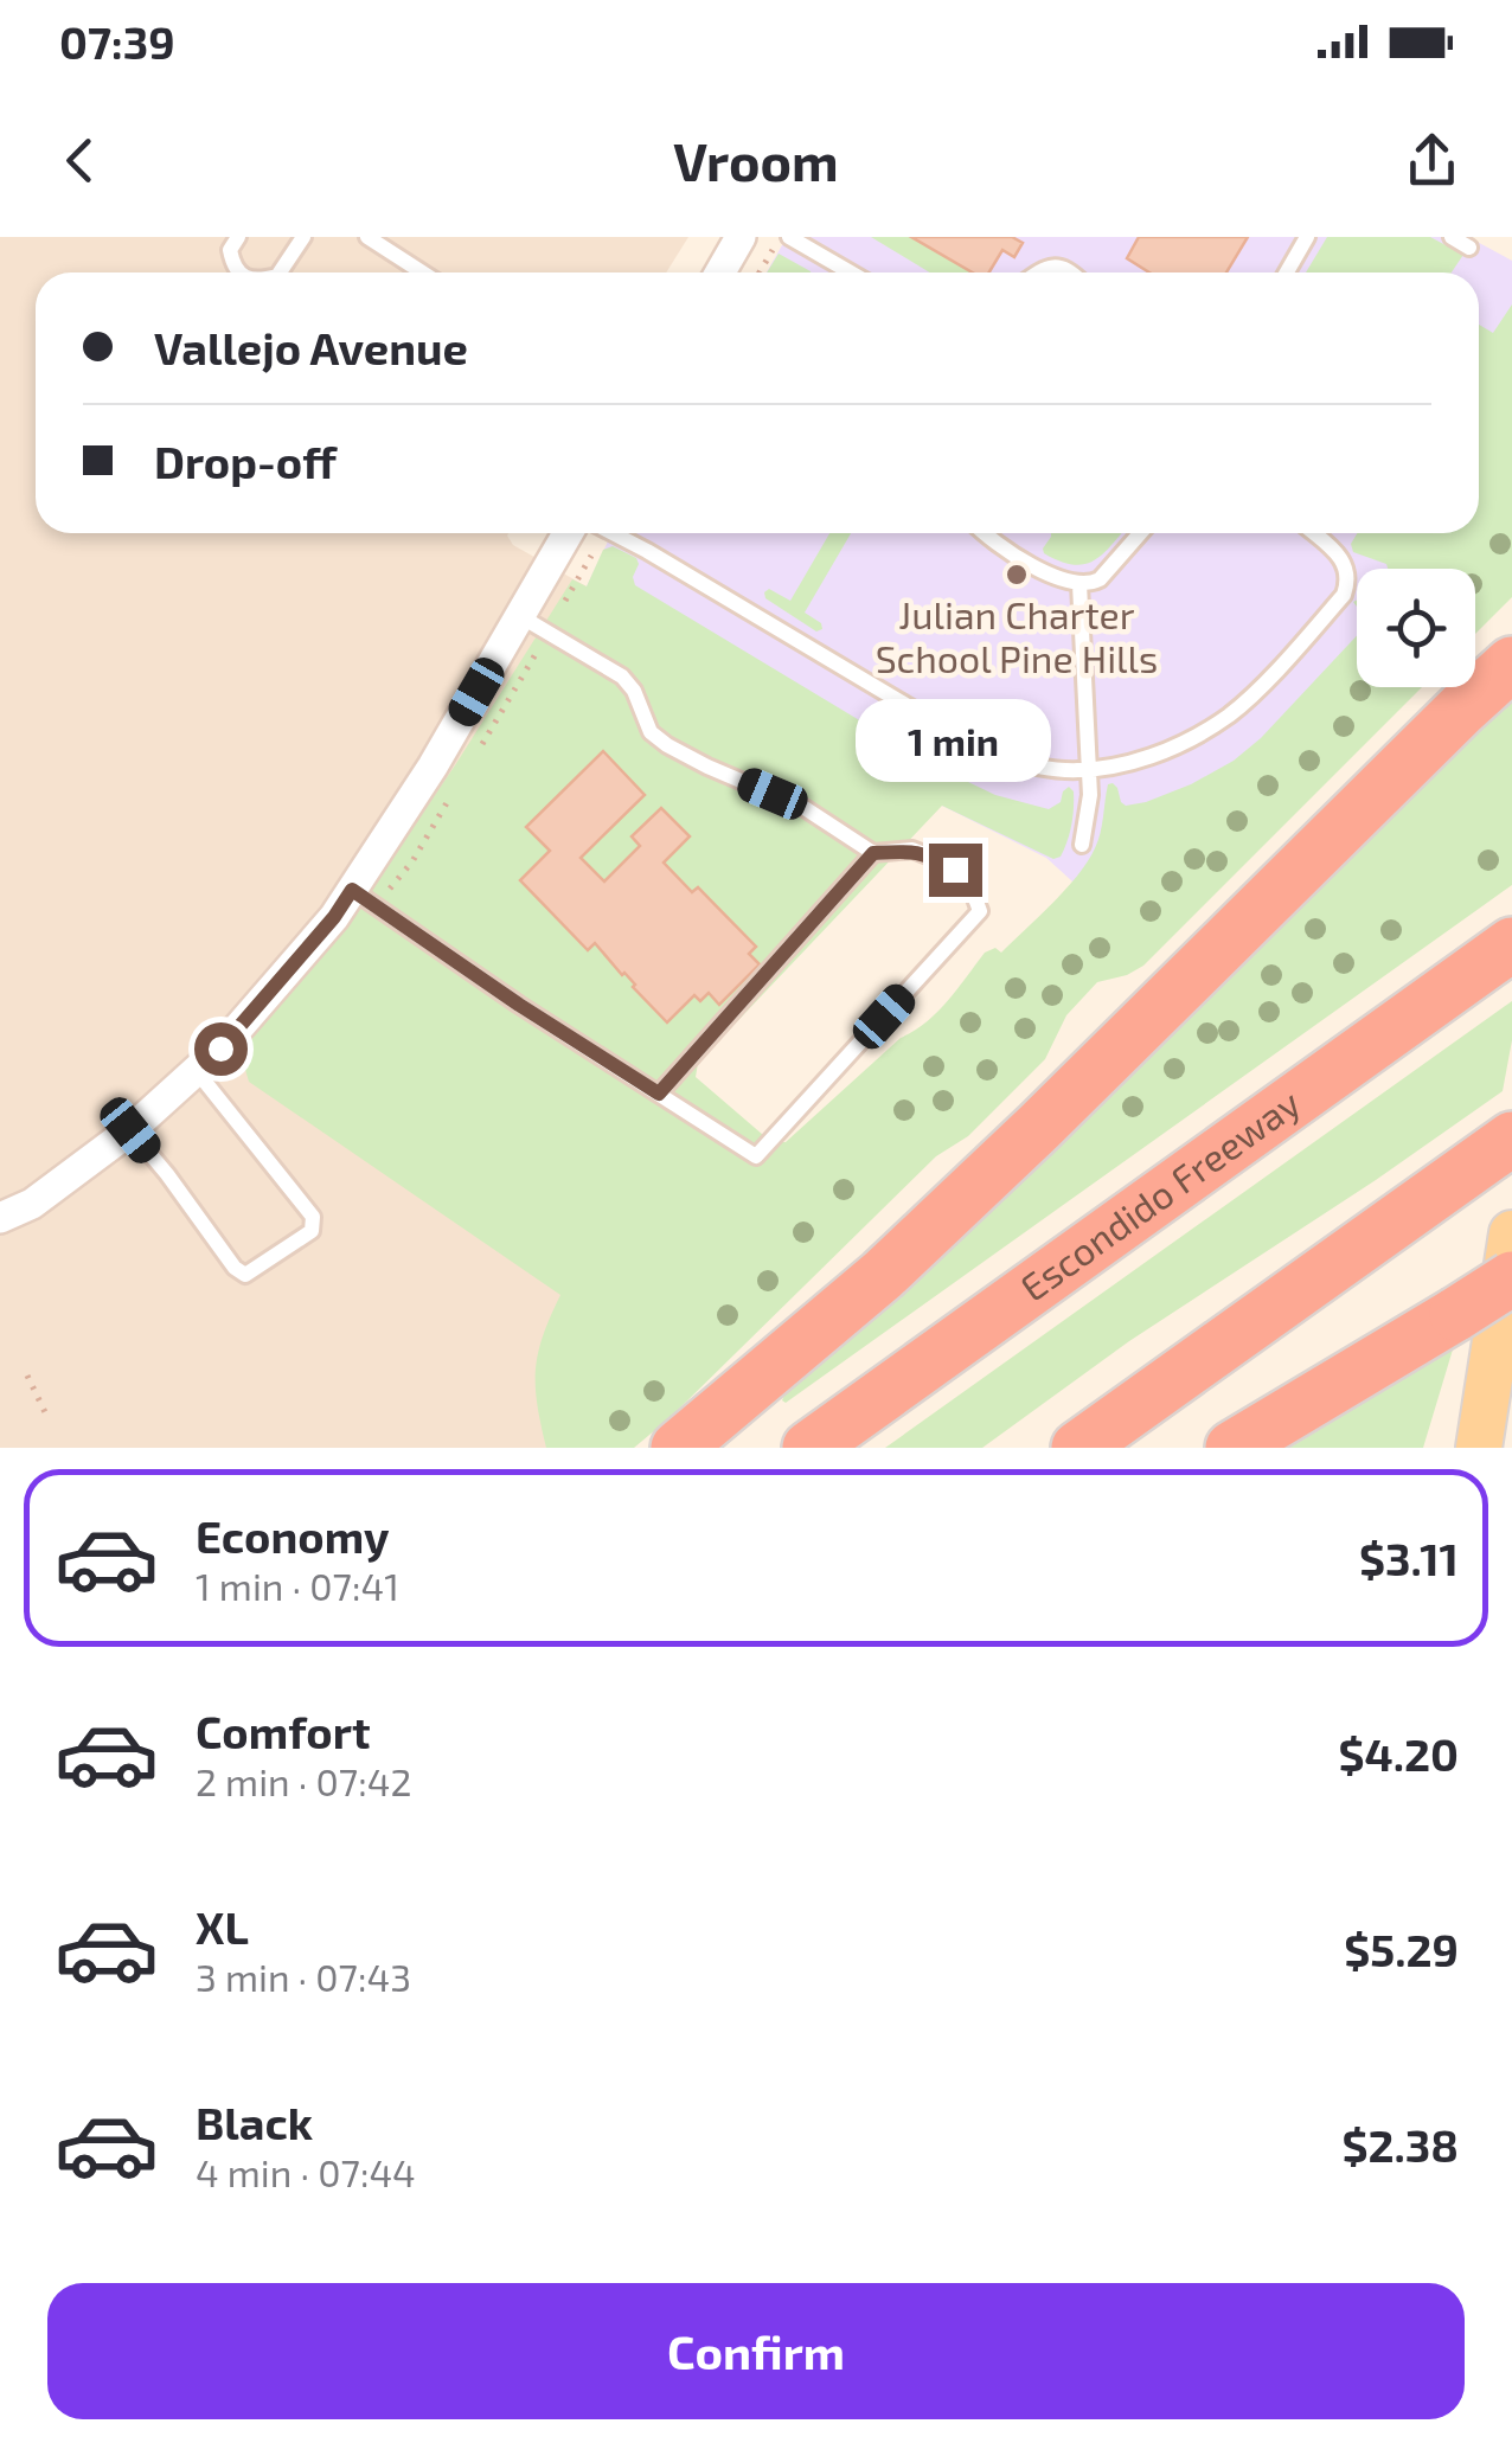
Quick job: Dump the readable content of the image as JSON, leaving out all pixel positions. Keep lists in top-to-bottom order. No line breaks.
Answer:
{"streets":{"highway":["Escondido Freeway"]},"places":["Julian Charter School Pine Hills"],"page":{"status":"07:39","header":"Vroom","banner":["Vallejo Avenue","Drop-off"],"bubble":"1 min","list":[{"name":"Economy","note":"1 min · 07:41","value":"$3.11"},{"name":"Comfort","note":"2 min · 07:42","value":"$4.20"},{"name":"XL","note":"3 min · 07:43","value":"$5.29"},{"name":"Black","note":"4 min · 07:44","value":"$2.38"}],"buttons":"Confirm"}}
